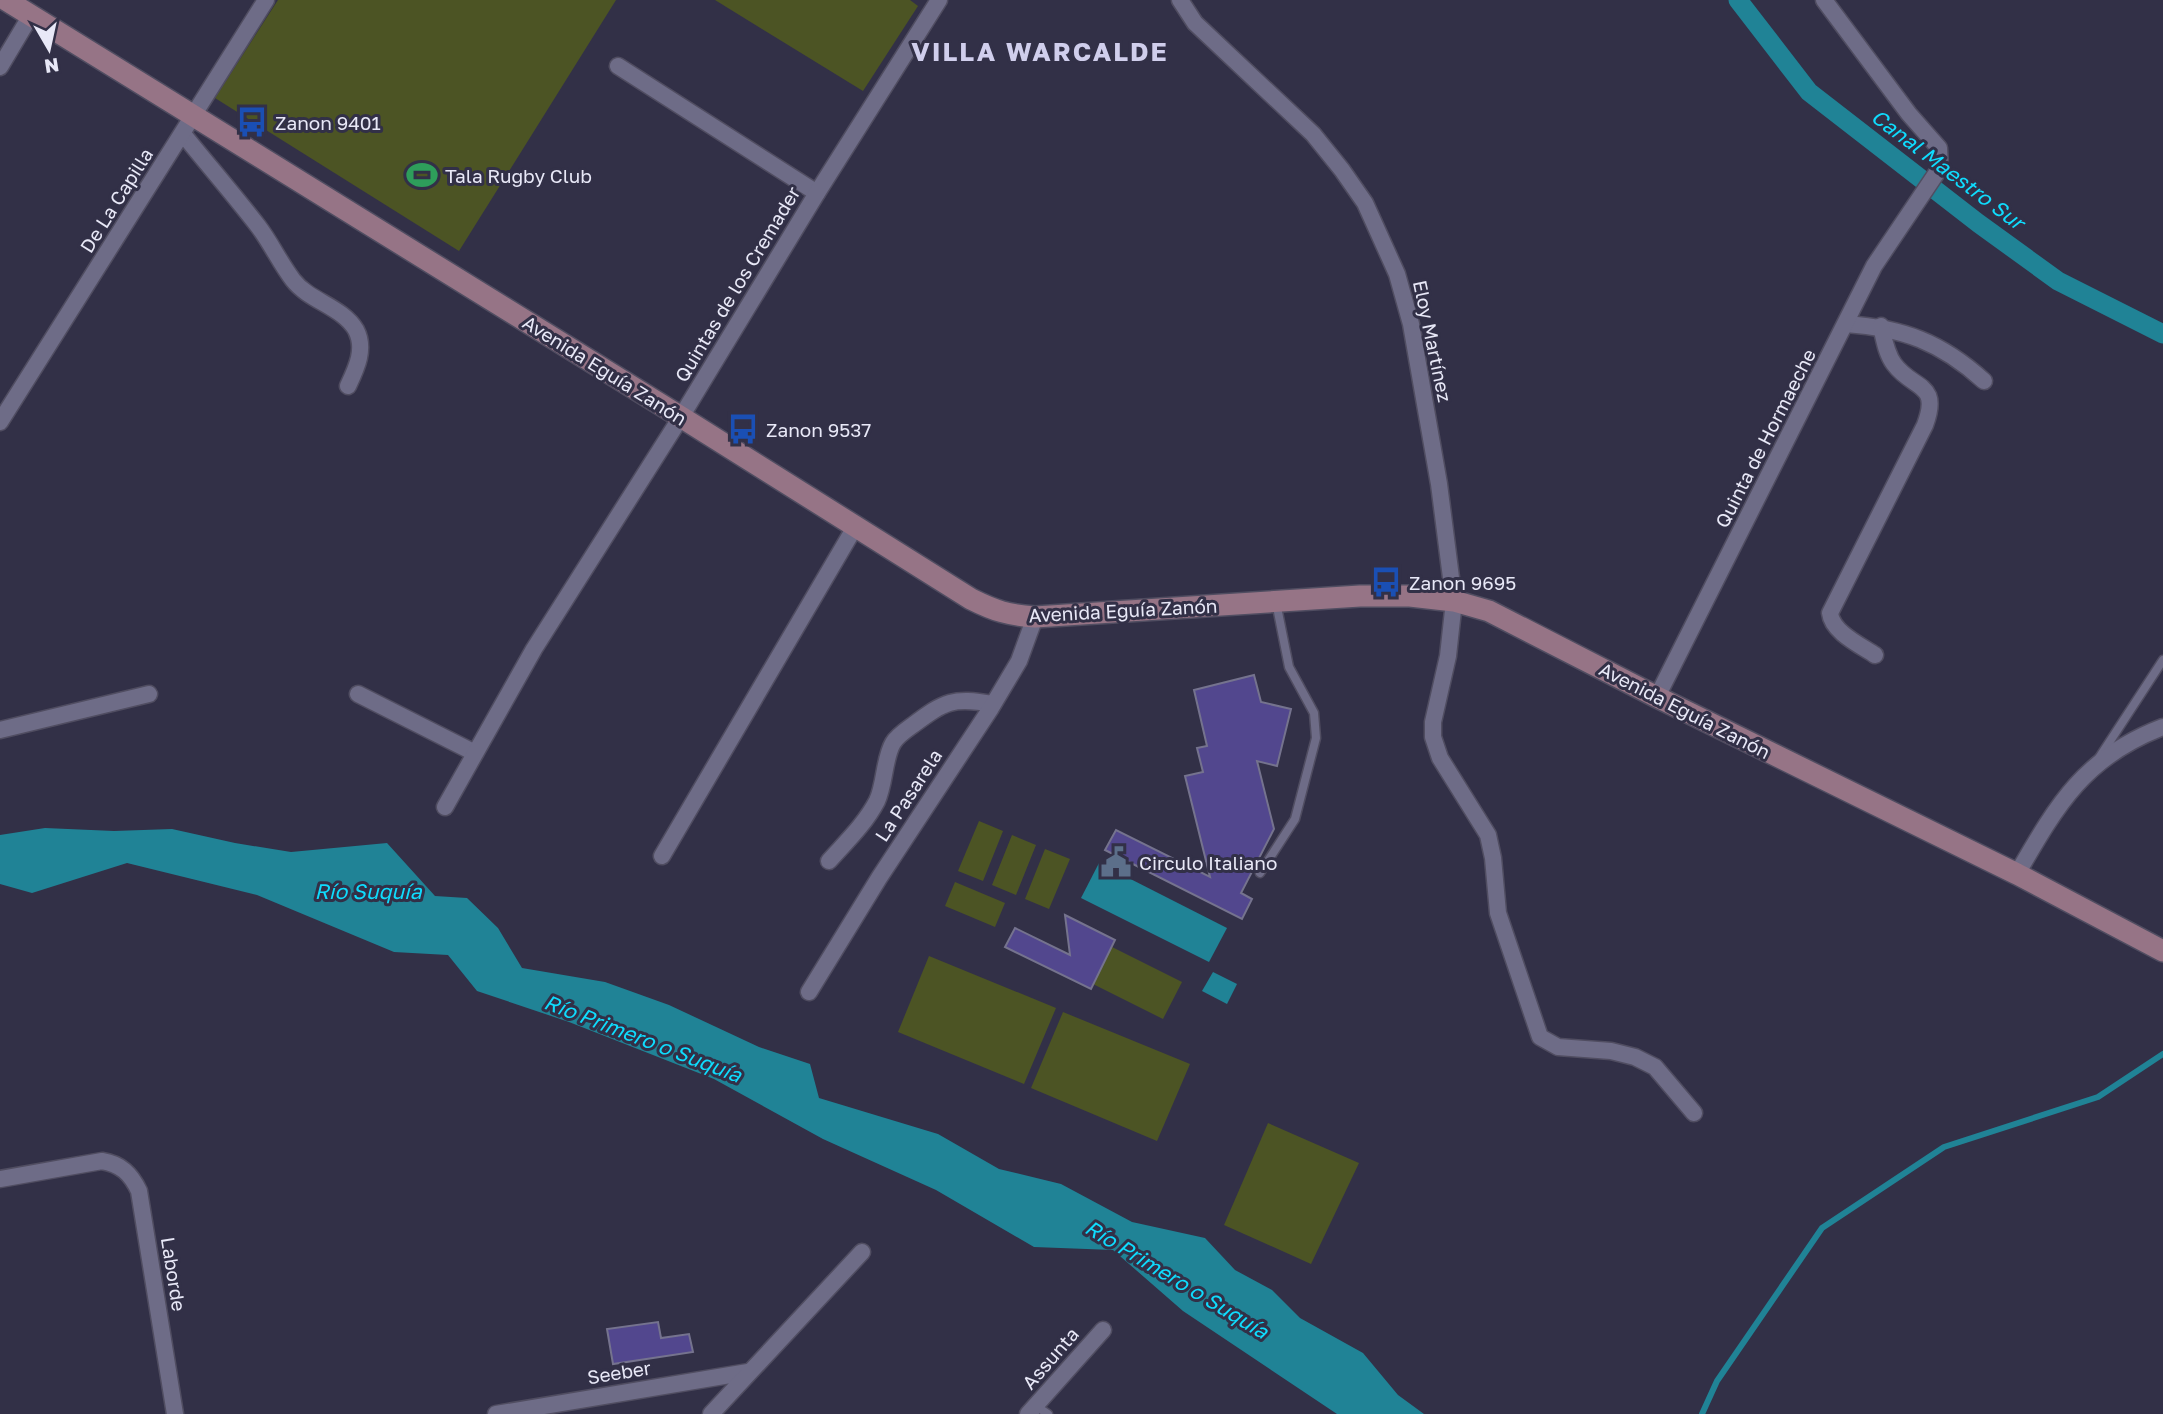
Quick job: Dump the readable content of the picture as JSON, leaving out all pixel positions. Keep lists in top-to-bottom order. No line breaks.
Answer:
{"streets":{"main road":["Avenida Eguía Zanón"],"street":["De La Capilla","Quintas de los Cremader","Eloy Martínez","Quinta de Hormaeche","La Pasarela","Laborde","Assunta","Seeber"]},"crossings":[["De La Capilla","Avenida Eguía Zanón"],["Quintas de los Cremader","Avenida Eguía Zanón"],["Eloy Martínez","Avenida Eguía Zanón"],["Avenida Eguía Zanón","Quinta de Hormaeche"],["Avenida Eguía Zanón","La Pasarela"]],"districts":["VILLA WARCALDE"],"water":["Canal Maestro Sur","Río Suquía","Río Primero o Suquía"],"places":{"bus stop":["Zanon 9401","Zanon 9537","Zanon 9695"],"sports":["Tala Rugby Club"],"public building":["Circulo Italiano"]},"north":"bottom"}
